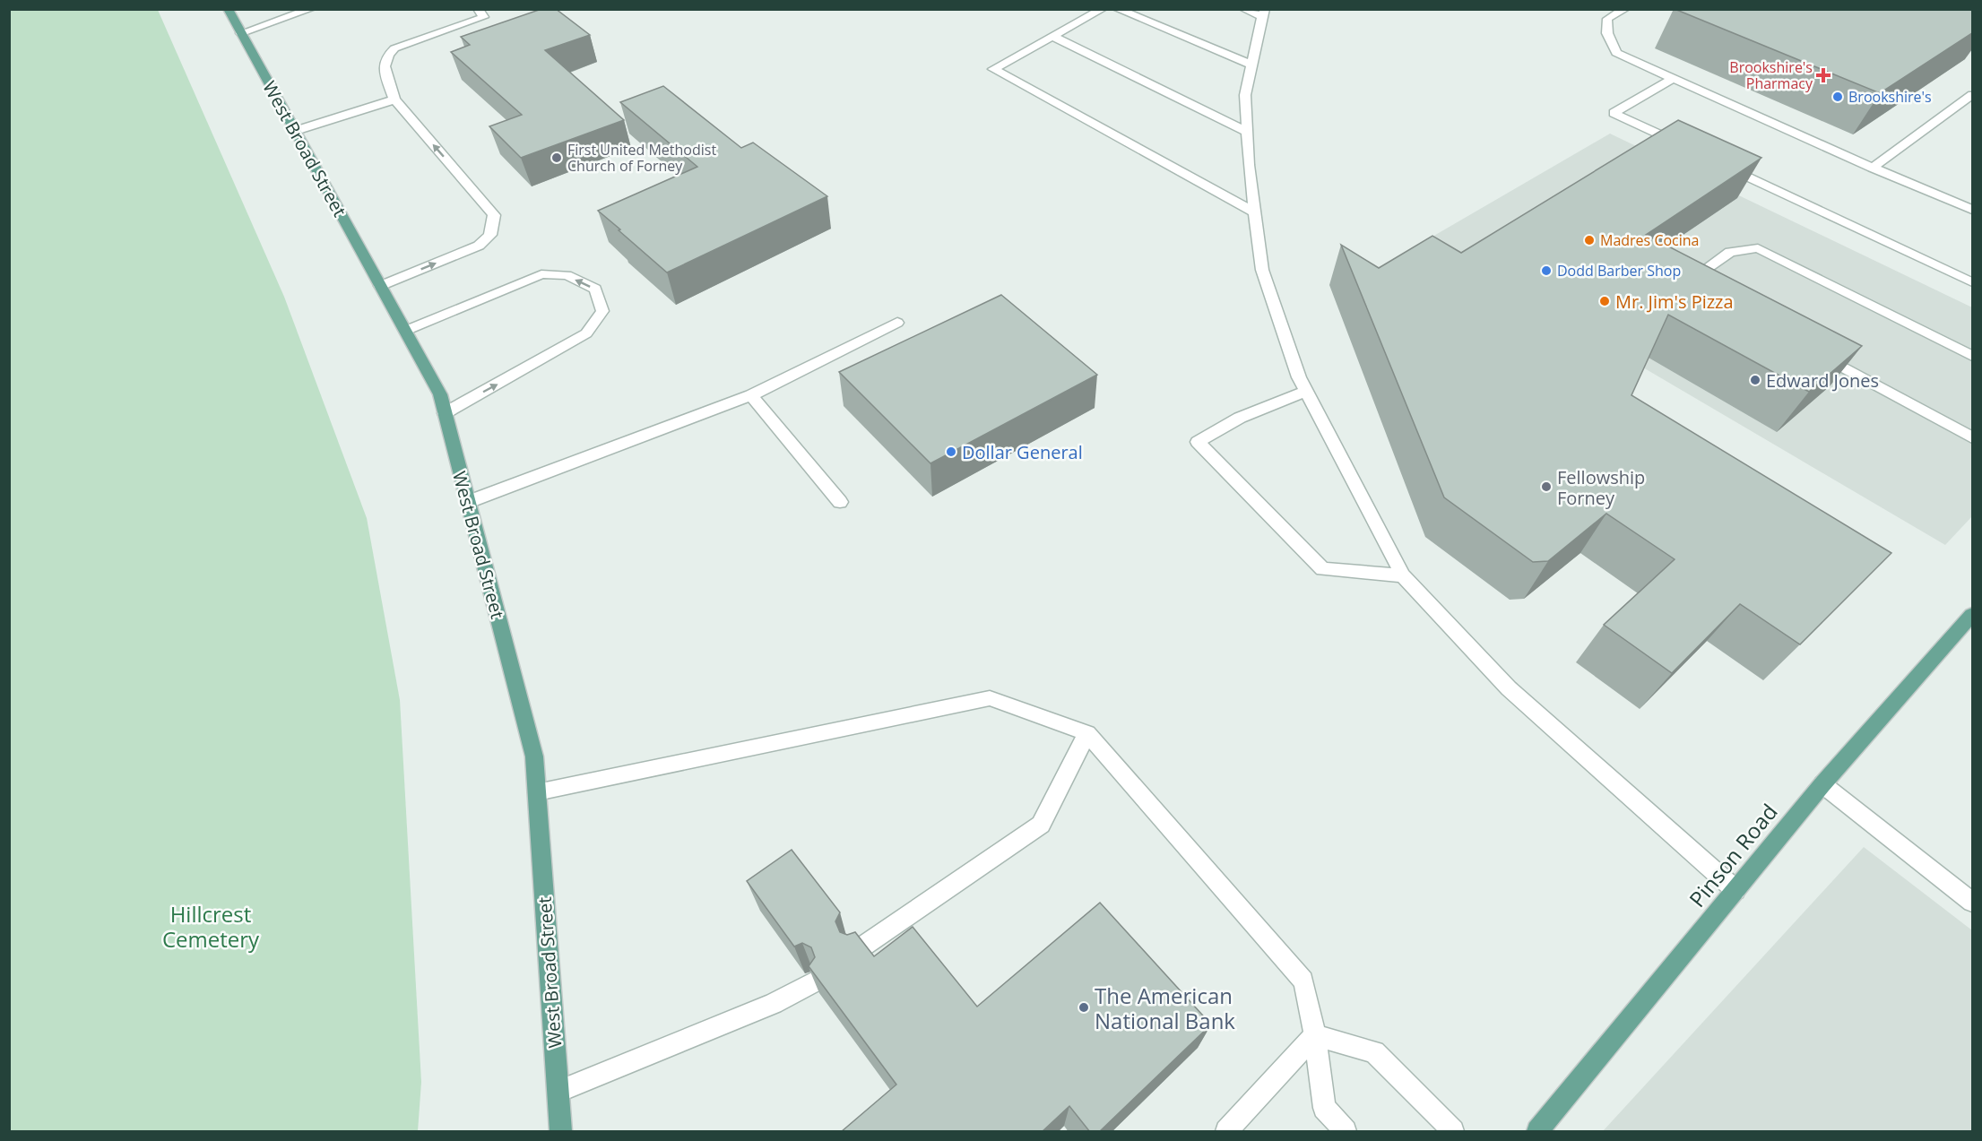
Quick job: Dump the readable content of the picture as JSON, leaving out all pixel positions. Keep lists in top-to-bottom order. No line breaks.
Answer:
{"streets":{"main road":["West Broad Street","Pinson Road"]},"parks":["Hillcrest Cemetery"],"places":{"health":["Brookshire's Pharmacy"],"other":["Brookshire's","First United Methodist Church of Forney","Madres Cocina","Dodd Barber Shop","Mr. Jim's Pizza","Edward Jones","Dollar General","Fellowship Forney","The American National Bank"]}}
